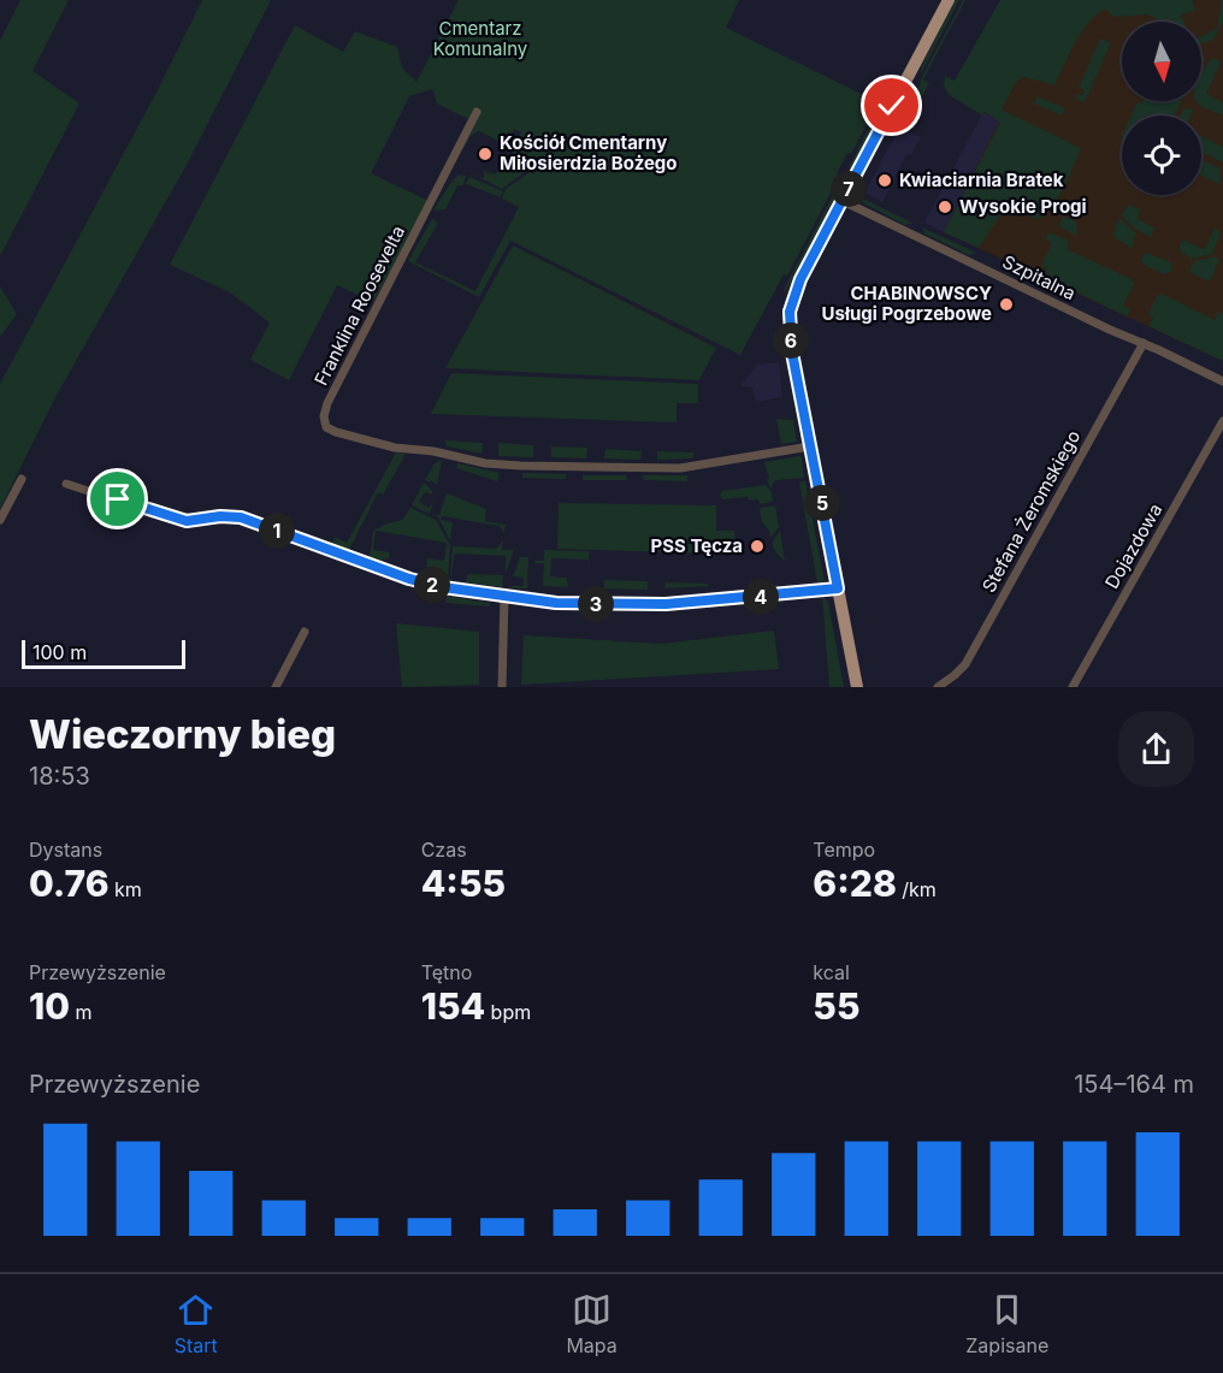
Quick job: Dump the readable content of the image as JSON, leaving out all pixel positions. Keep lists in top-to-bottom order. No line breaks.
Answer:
{"streets":{"street":["Szpitalna","Franklina Roosevelta","Stefana Żeromskiego","Dojazdowa"]},"crossings":[["Szpitalna","Stefana Żeromskiego"]],"parks":["Cmentarz Komunalny"],"places":["Kościół Cmentarny Miłosierdzia Bożego","Kwiaciarnia Bratek","Wysokie Progi","CHABINOWSCY Usługi Pogrzebowe","PSS Tęcza"],"scale_bar":"100 m","north":"bottom","page":{"pins":["7","6","5","1","2","4","3"],"scale":"100 m","heading":["Wieczorny bieg","18:53"],"stats":[["Dystans","0.76 km"],["Czas","4:55"],["Tempo","6:28 /km"],["Przewyższenie","10 m"],["Tętno","154 bpm"],["kcal","55"]],"chart":["Przewyższenie","154–164 m"],"tabs":["Start","Mapa","Zapisane"]}}
